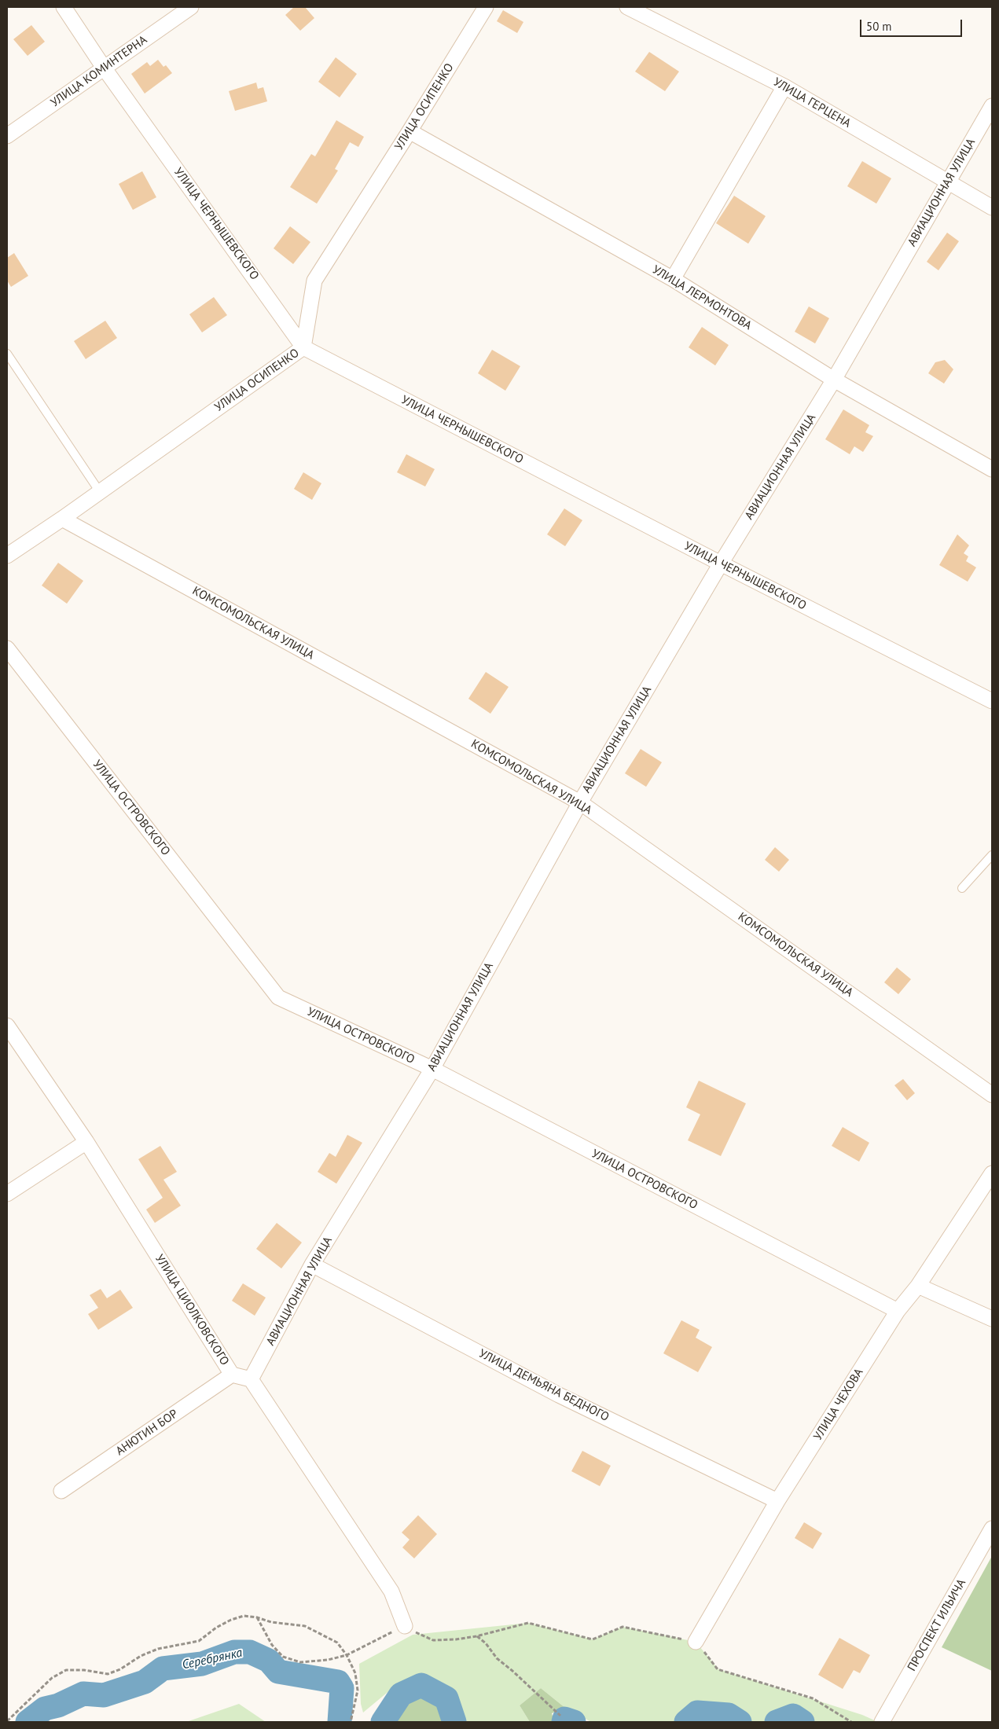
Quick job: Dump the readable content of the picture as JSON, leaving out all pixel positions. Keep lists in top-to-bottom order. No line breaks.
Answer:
{"streets":{"street":["УЛИЦА КОМИНТЕРНА","УЛИЦА ГЕРЦЕНА","УЛИЦА ОСИПЕНКО","АВИАЦИОННАЯ УЛИЦА","УЛИЦА ЧЕРНЫШЕВСКОГО","УЛИЦА ЛЕРМОНТОВА","КОМСОМОЛЬСКАЯ УЛИЦА","УЛИЦА ОСТРОВСКОГО","УЛИЦА ЦИОЛКОВСКОГО","УЛИЦА ДЕМЬЯНА БЕДНОГО","УЛИЦА ЧЕХОВА","АНЮТИН БОР","ПРОСПЕКТ ИЛЬИЧА"]},"crossings":[["УЛИЦА КОМИНТЕРНА","УЛИЦА ЧЕРНЫШЕВСКОГО"],["УЛИЦА ГЕРЦЕНА","АВИАЦИОННАЯ УЛИЦА"],["УЛИЦА ОСИПЕНКО","УЛИЦА ЧЕРНЫШЕВСКОГО"],["УЛИЦА ОСИПЕНКО","УЛИЦА ЛЕРМОНТОВА"],["УЛИЦА ОСИПЕНКО","КОМСОМОЛЬСКАЯ УЛИЦА"],["АВИАЦИОННАЯ УЛИЦА","УЛИЦА ЧЕРНЫШЕВСКОГО"],["АВИАЦИОННАЯ УЛИЦА","УЛИЦА ЛЕРМОНТОВА"],["АВИАЦИОННАЯ УЛИЦА","КОМСОМОЛЬСКАЯ УЛИЦА"],["АВИАЦИОННАЯ УЛИЦА","УЛИЦА ОСТРОВСКОГО"],["АВИАЦИОННАЯ УЛИЦА","УЛИЦА ЦИОЛКОВСКОГО"],["АВИАЦИОННАЯ УЛИЦА","УЛИЦА ДЕМЬЯНА БЕДНОГО"],["УЛИЦА ОСТРОВСКОГО","УЛИЦА ЧЕХОВА"],["УЛИЦА ЦИОЛКОВСКОГО","АНЮТИН БОР"],["УЛИЦА ДЕМЬЯНА БЕДНОГО","УЛИЦА ЧЕХОВА"]],"water":["Серебрянка"],"scale_bar":"50 m"}
